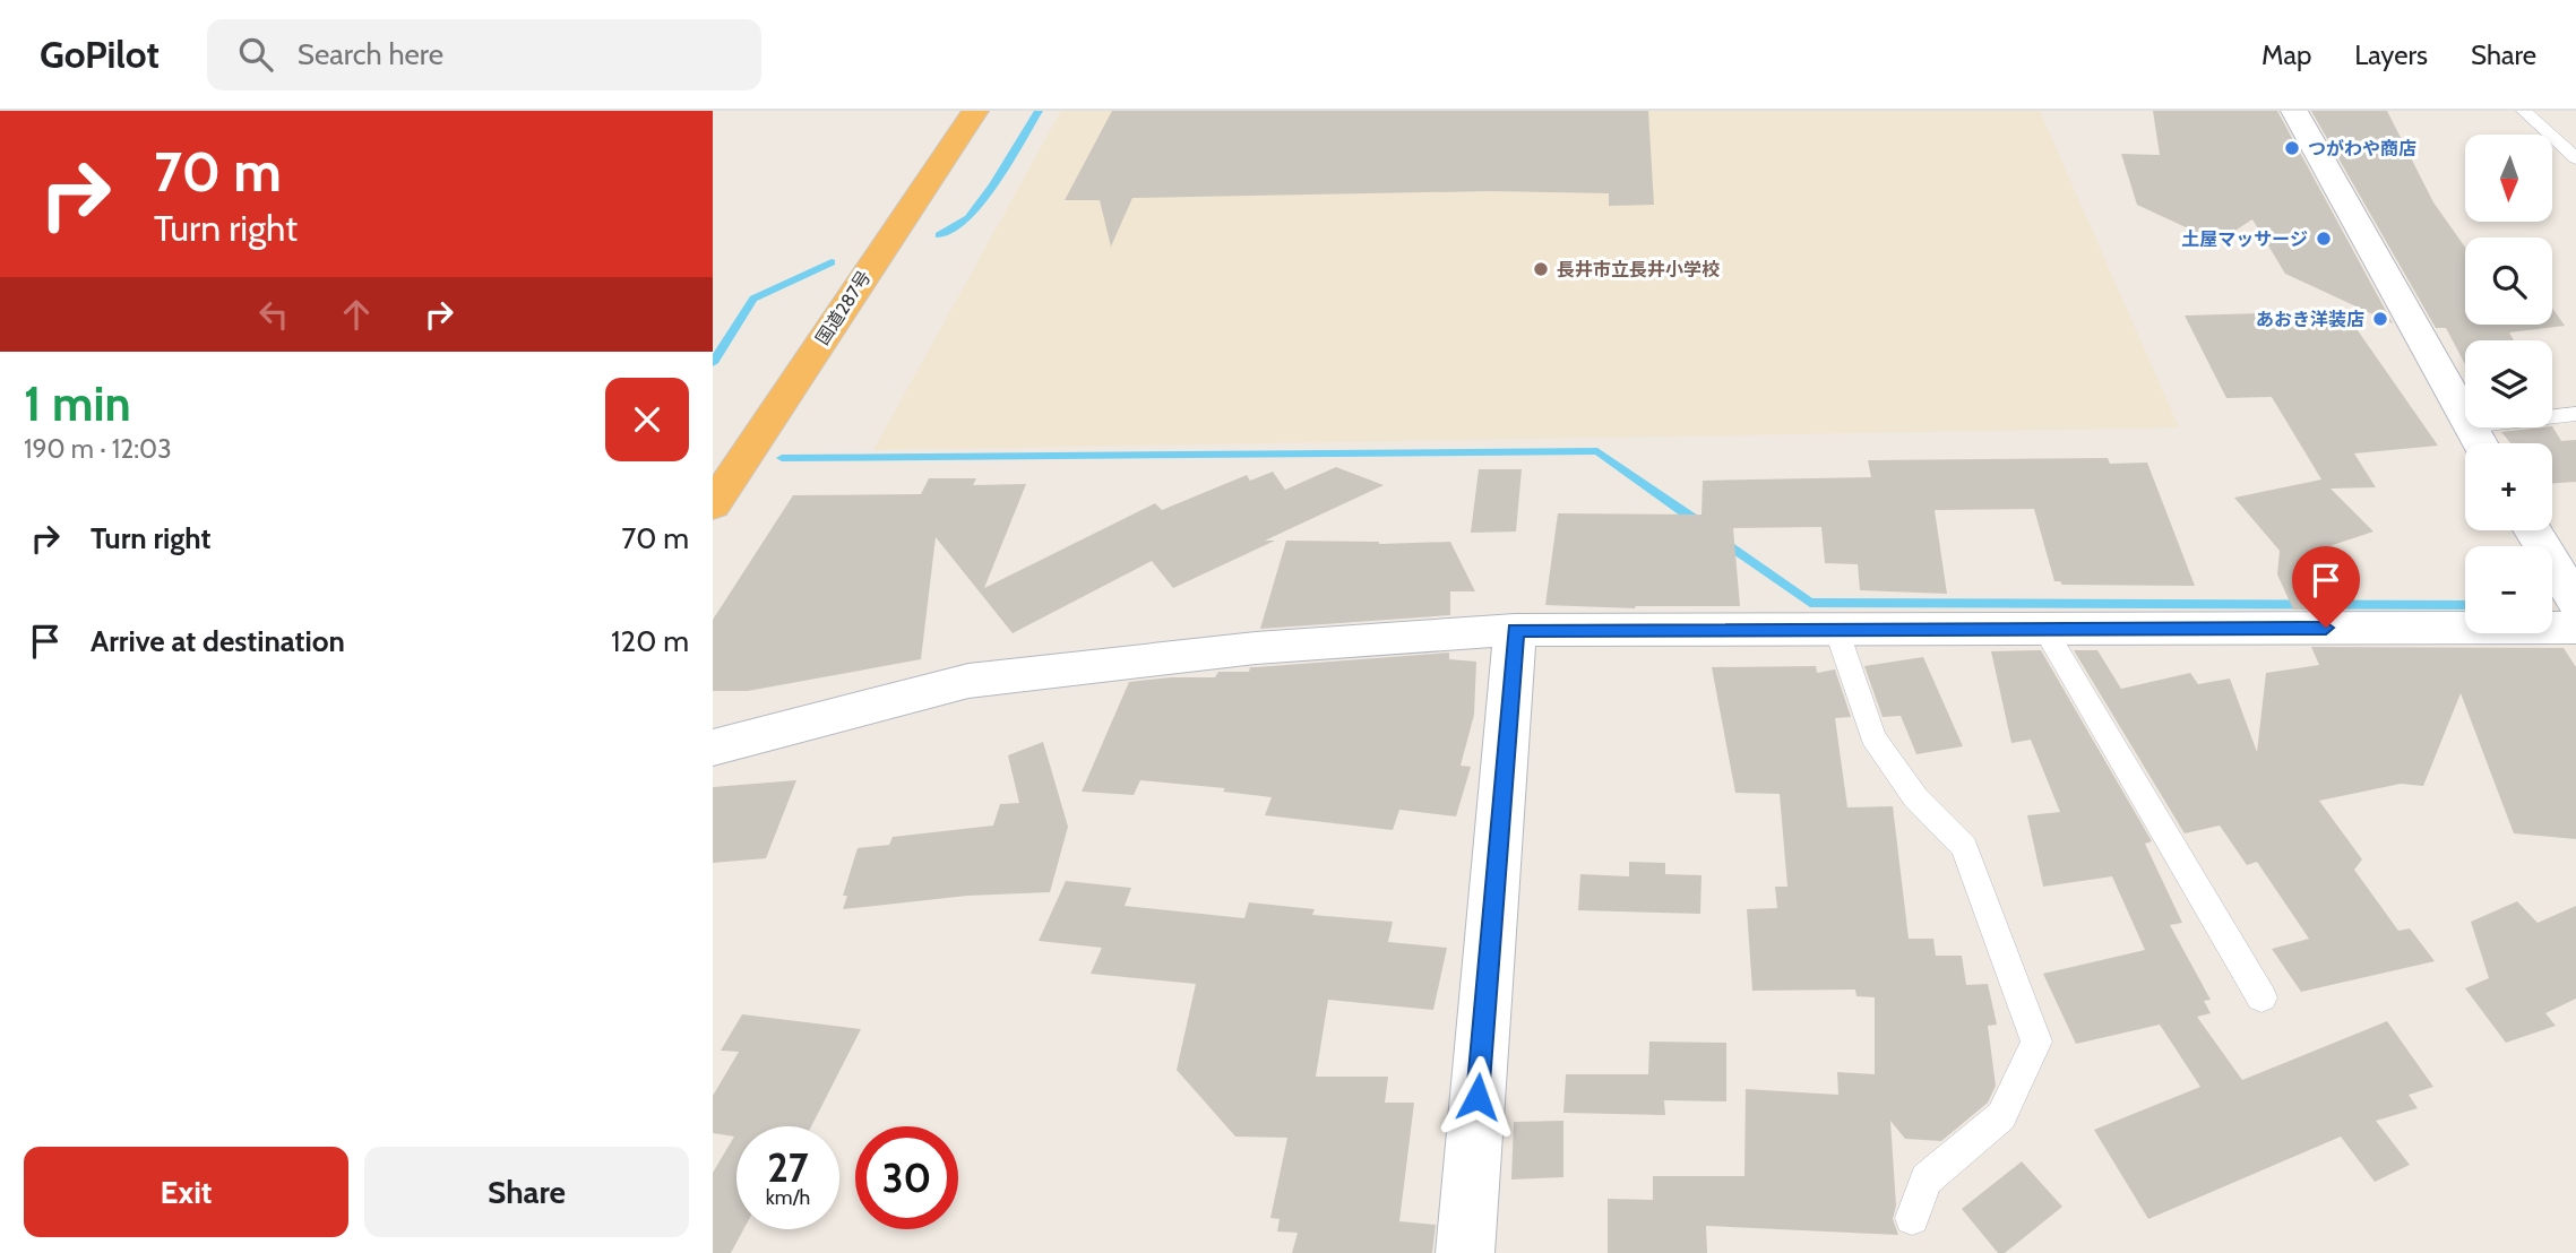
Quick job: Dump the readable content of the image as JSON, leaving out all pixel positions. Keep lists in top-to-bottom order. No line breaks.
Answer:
{"streets":{"highway":["国道287号"]},"places":["つがわや商店","土屋マッサージ","長井市立長井小学校","あおき洋装店"],"north":"bottom","page":{"header":"GoPilot","search":"Search here","nav":["Map","Layers","Share"],"turn":["70 m","Turn right"],"map_buttons":["+","−"],"heading":["1 min","190 m · 12:03"],"list":[{"name":"Turn right","value":"70 m"},{"name":"Arrive at destination","value":"120 m"}],"speed":"27 km/h","limit":"30","buttons":["Exit","Share"]}}
